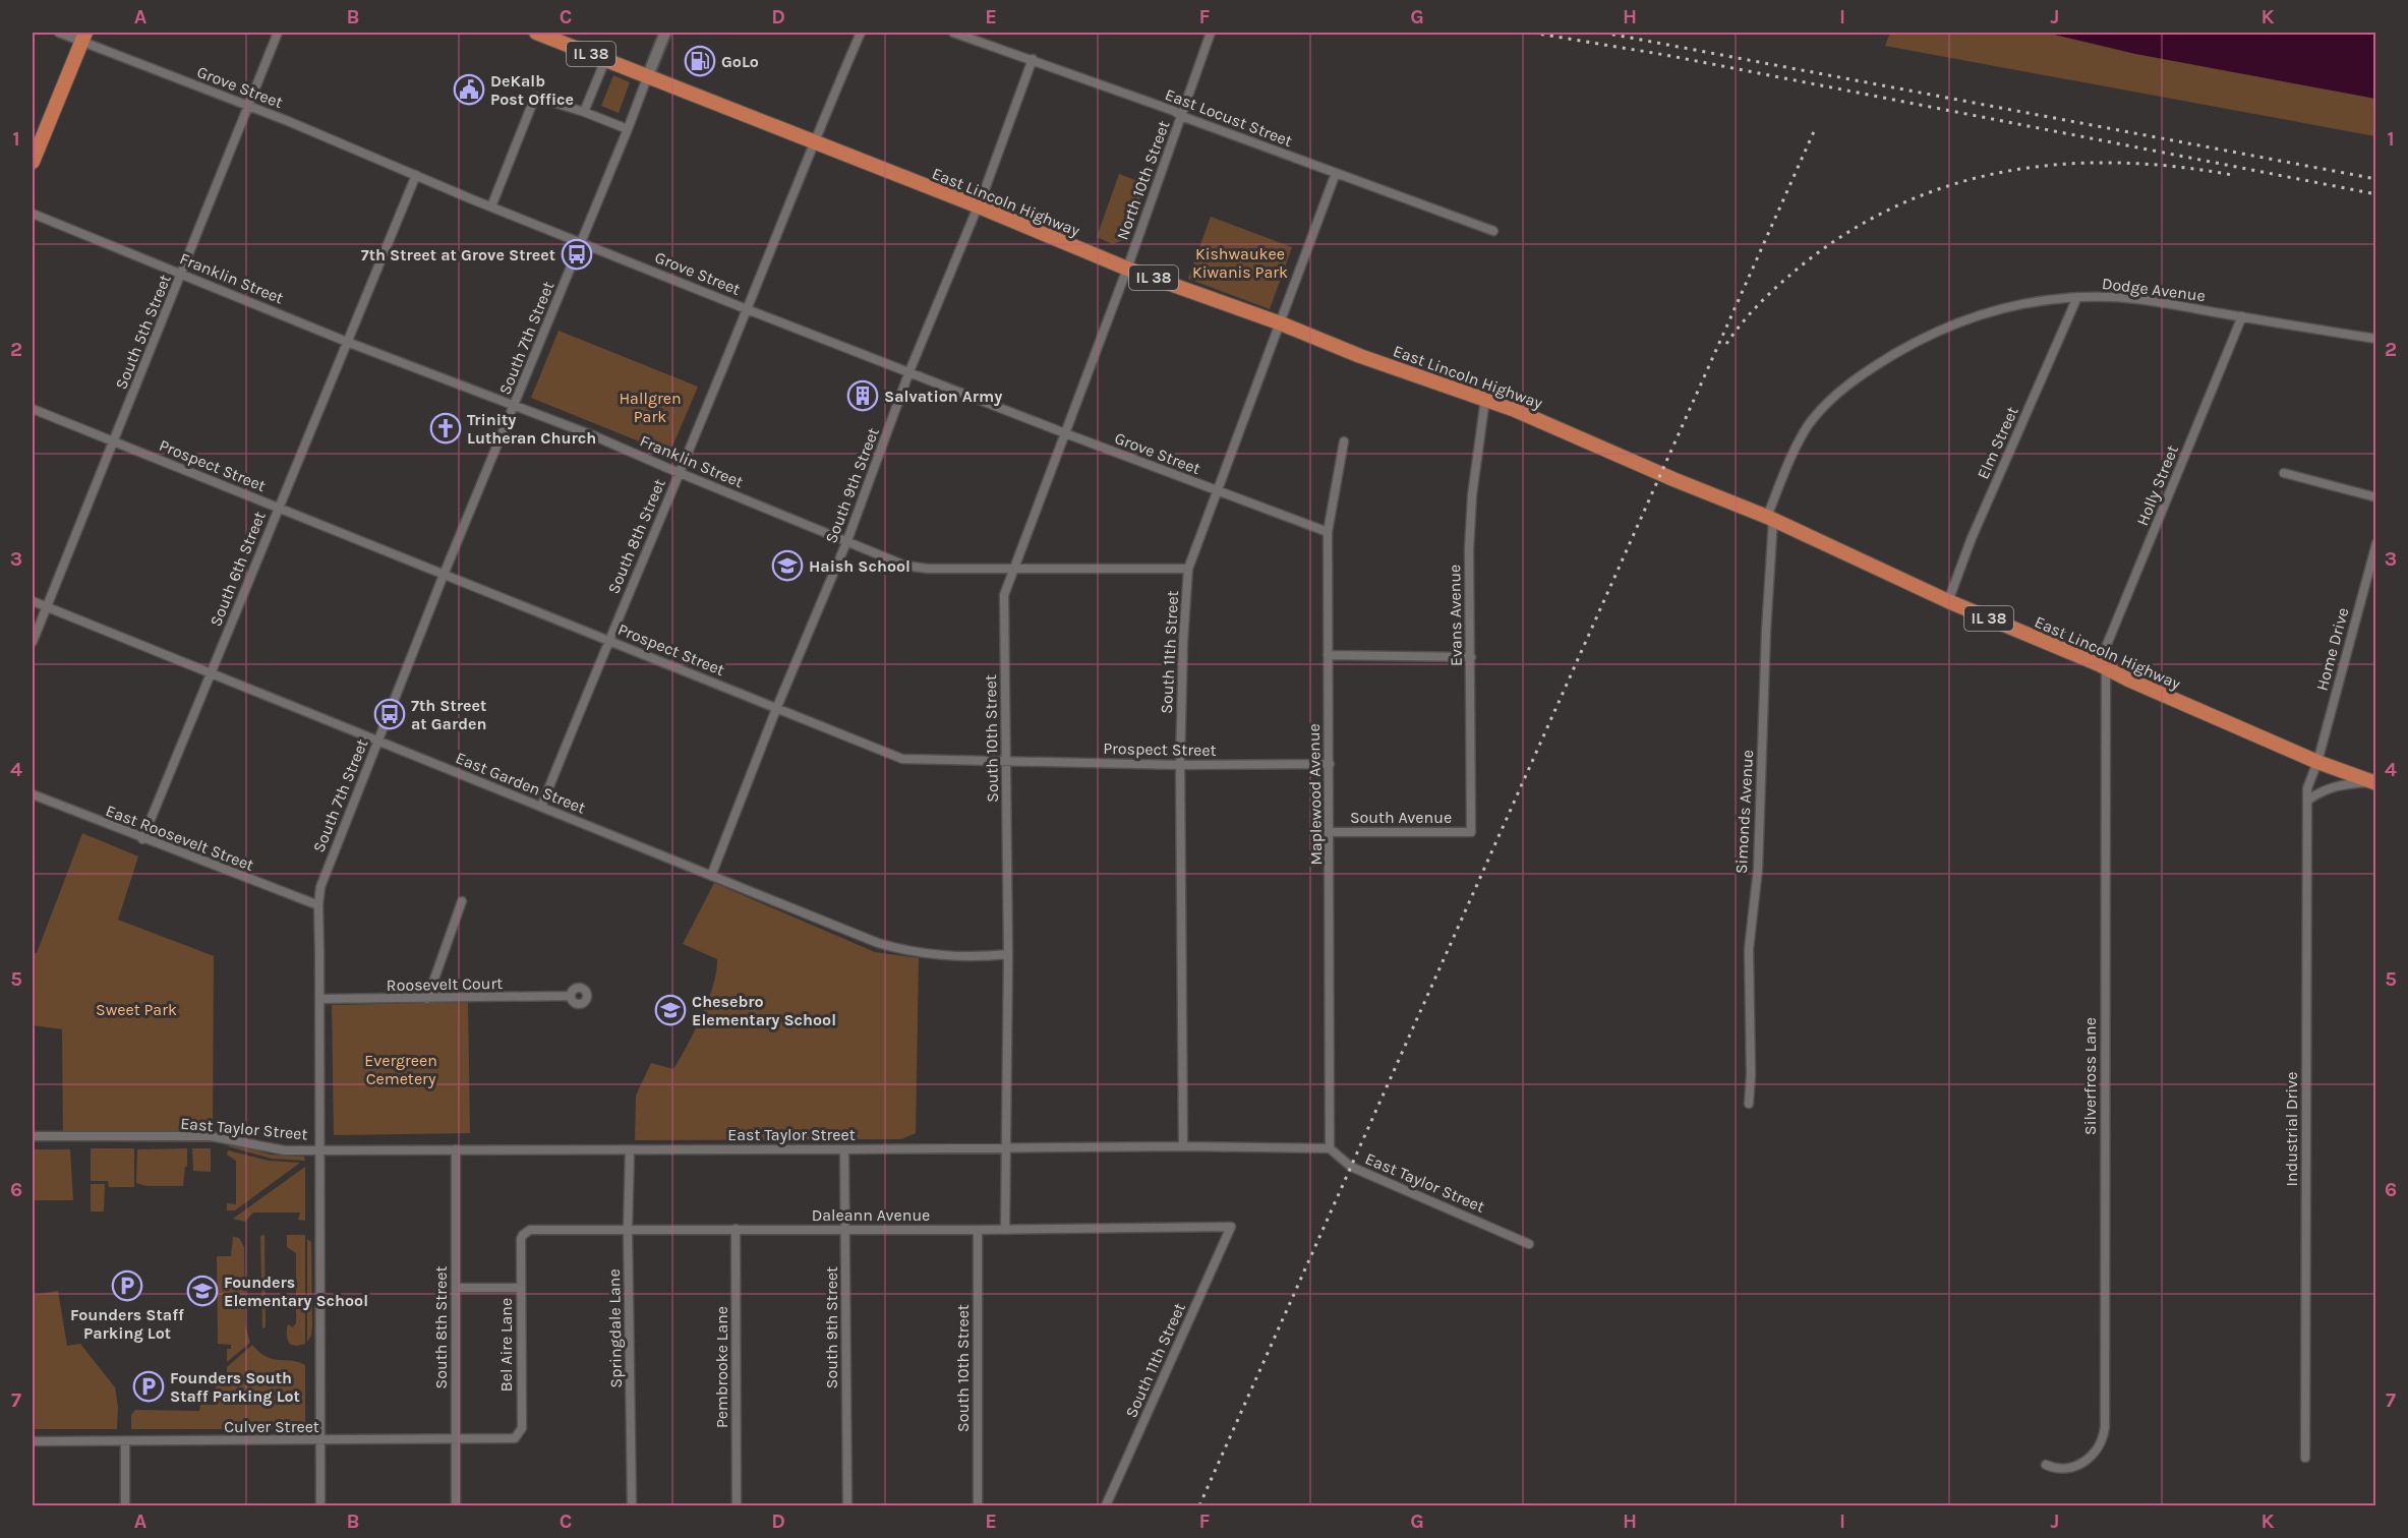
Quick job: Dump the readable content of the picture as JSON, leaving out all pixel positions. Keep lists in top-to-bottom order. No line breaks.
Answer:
{"streets":{"main road":["IL 38","East Lincoln Highway"],"street":["Grove Street","East Locust Street","North 10th Street","Franklin Street","Dodge Avenue","South 5th Street","South 7th Street","Elm Street","Prospect Street","South 9th Street","Holly Street","South 8th Street","South 6th Street","Evans Avenue","Home Drive","South 11th Street","South 10th Street","East Garden Street","Maplewood Avenue","Simonds Avenue","South Avenue","East Roosevelt Street","Roosevelt Court","Silverfross Lane","East Taylor Street","Industrial Drive","Daleann Avenue","Springdale Lane","Bel Aire Lane","Pembrooke Lane","Culver Street"]},"crossings":[["Grove Street","South 5th Street"],["Grove Street","South 7th Street"],["Grove Street","South 9th Street"],["Grove Street","South 8th Street"],["Grove Street","South 6th Street"],["Grove Street","South 11th Street"],["Grove Street","South 10th Street"],["Grove Street","Maplewood Avenue"],["East Locust Street","North 10th Street"],["East Locust Street","South 9th Street"],["East Locust Street","South 11th Street"],["North 10th Street","East Lincoln Highway"],["North 10th Street","South 10th Street"],["East Lincoln Highway","Dodge Avenue"],["East Lincoln Highway","South 7th Street"],["East Lincoln Highway","Elm Street"],["East Lincoln Highway","South 9th Street"],["East Lincoln Highway","Holly Street"],["East Lincoln Highway","South 8th Street"],["East Lincoln Highway","Evans Avenue"],["East Lincoln Highway","Home Drive"],["East Lincoln Highway","South 11th Street"],["East Lincoln Highway","South 10th Street"],["East Lincoln Highway","Simonds Avenue"],["East Lincoln Highway","Silverfross Lane"],["East Lincoln Highway","Industrial Drive"],["Franklin Street","South 5th Street"],["Franklin Street","South 7th Street"],["Franklin Street","South 9th Street"],["Franklin Street","South 8th Street"],["Franklin Street","South 6th Street"],["Franklin Street","South 11th Street"],["Franklin Street","South 10th Street"],["Dodge Avenue","Elm Street"],["Dodge Avenue","Holly Street"],["Dodge Avenue","Simonds Avenue"],["South 5th Street","Prospect Street"],["South 5th Street","East Garden Street"],["South 7th Street","Prospect Street"],["South 7th Street","East Garden Street"],["South 7th Street","East Roosevelt Street"],["South 7th Street","Roosevelt Court"],["South 7th Street","East Taylor Street"],["South 7th Street","Culver Street"],["Prospect Street","South 9th Street"],["Prospect Street","South 8th Street"],["Prospect Street","South 6th Street"],["Prospect Street","South 11th Street"],["Prospect Street","South 10th Street"],["Prospect Street","Maplewood Avenue"],["South 9th Street","East Garden Street"],["South 9th Street","East Taylor Street"],["South 9th Street","Daleann Avenue"],["Holly Street","Silverfross Lane"],["South 8th Street","East Garden Street"],["South 8th Street","East Taylor Street"],["South 8th Street","Culver Street"],["South 6th Street","East Garden Street"],["South 6th Street","East Roosevelt Street"],["Evans Avenue","South Avenue"],["Home Drive","Industrial Drive"],["South 11th Street","East Taylor Street"],["South 11th Street","Daleann Avenue"],["South 10th Street","East Garden Street"],["South 10th Street","East Taylor Street"],["South 10th Street","Daleann Avenue"],["Maplewood Avenue","South Avenue"],["Maplewood Avenue","East Taylor Street"],["East Taylor Street","Springdale Lane"],["Daleann Avenue","Springdale Lane"],["Daleann Avenue","Bel Aire Lane"],["Daleann Avenue","Pembrooke Lane"],["Bel Aire Lane","Culver Street"]],"parks":["Kishwaukee Kiwanis Park","Hallgren Park","Sweet Park","Evergreen Cemetery"],"places":{"fuel station":["GoLo"],"public building":["DeKalb Post Office"],"bus stop":["7th Street at Grove Street","7th Street at Garden"],"building":["Salvation Army"],"church":["Trinity Lutheran Church"],"school or university":["Haish School","Chesebro Elementary School","Founders Elementary School"],"parking":["Founders Staff Parking Lot","Founders South Staff Parking Lot"]},"grid":{"columns":["A","B","C","D","E","F","G","H","I","J","K"],"rows":["1","2","3","4","5","6","7"]}}
